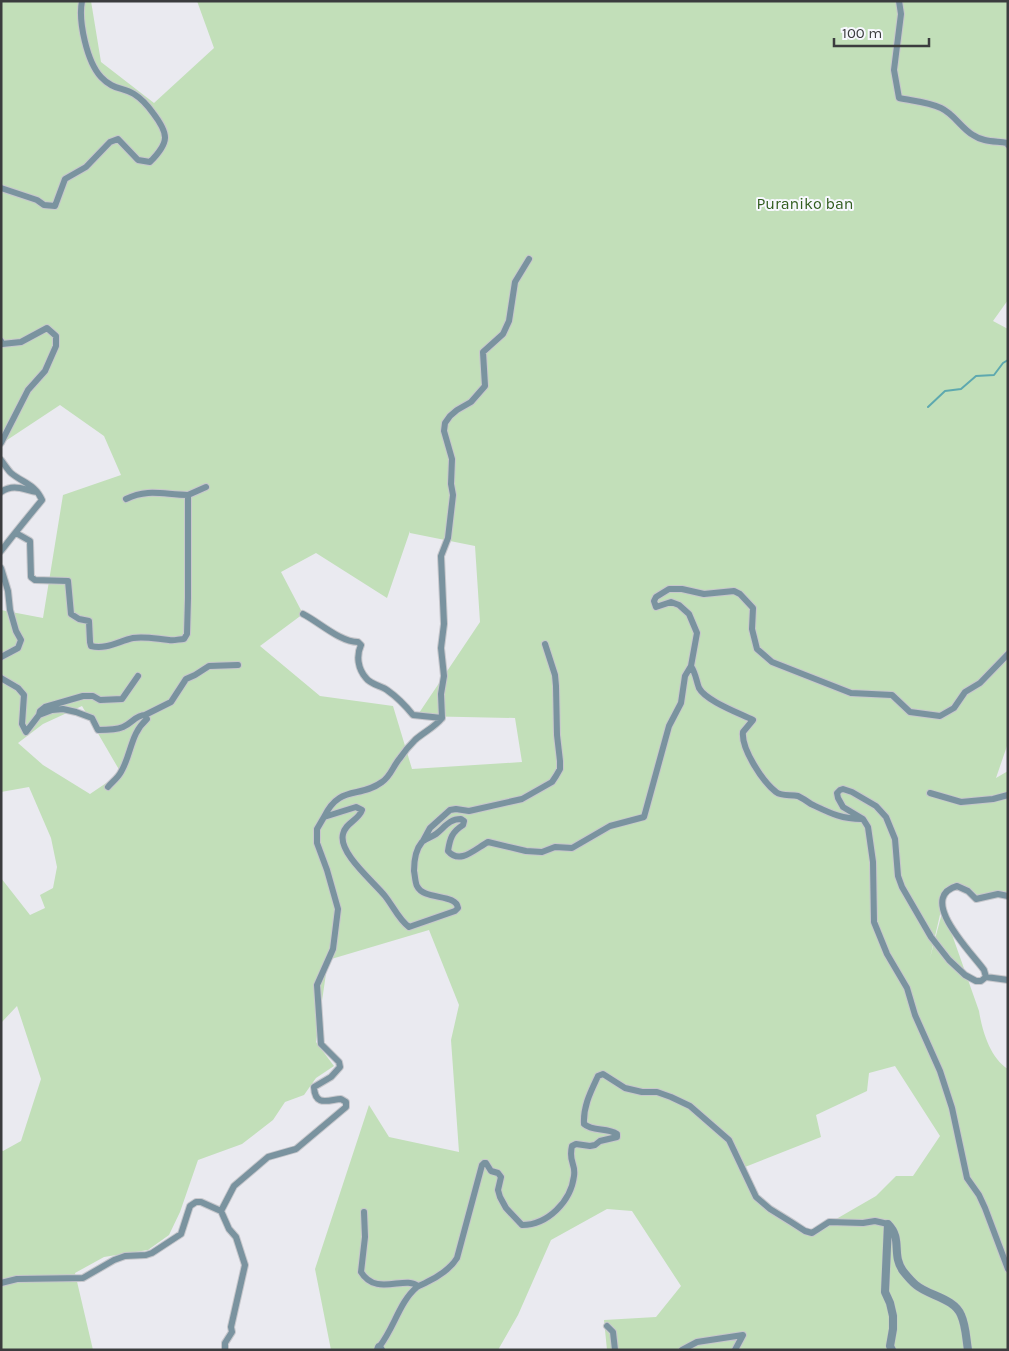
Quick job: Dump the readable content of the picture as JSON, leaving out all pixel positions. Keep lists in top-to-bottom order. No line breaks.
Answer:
{"parks":["Puraniko ban"],"scale_bar":"100 m"}
